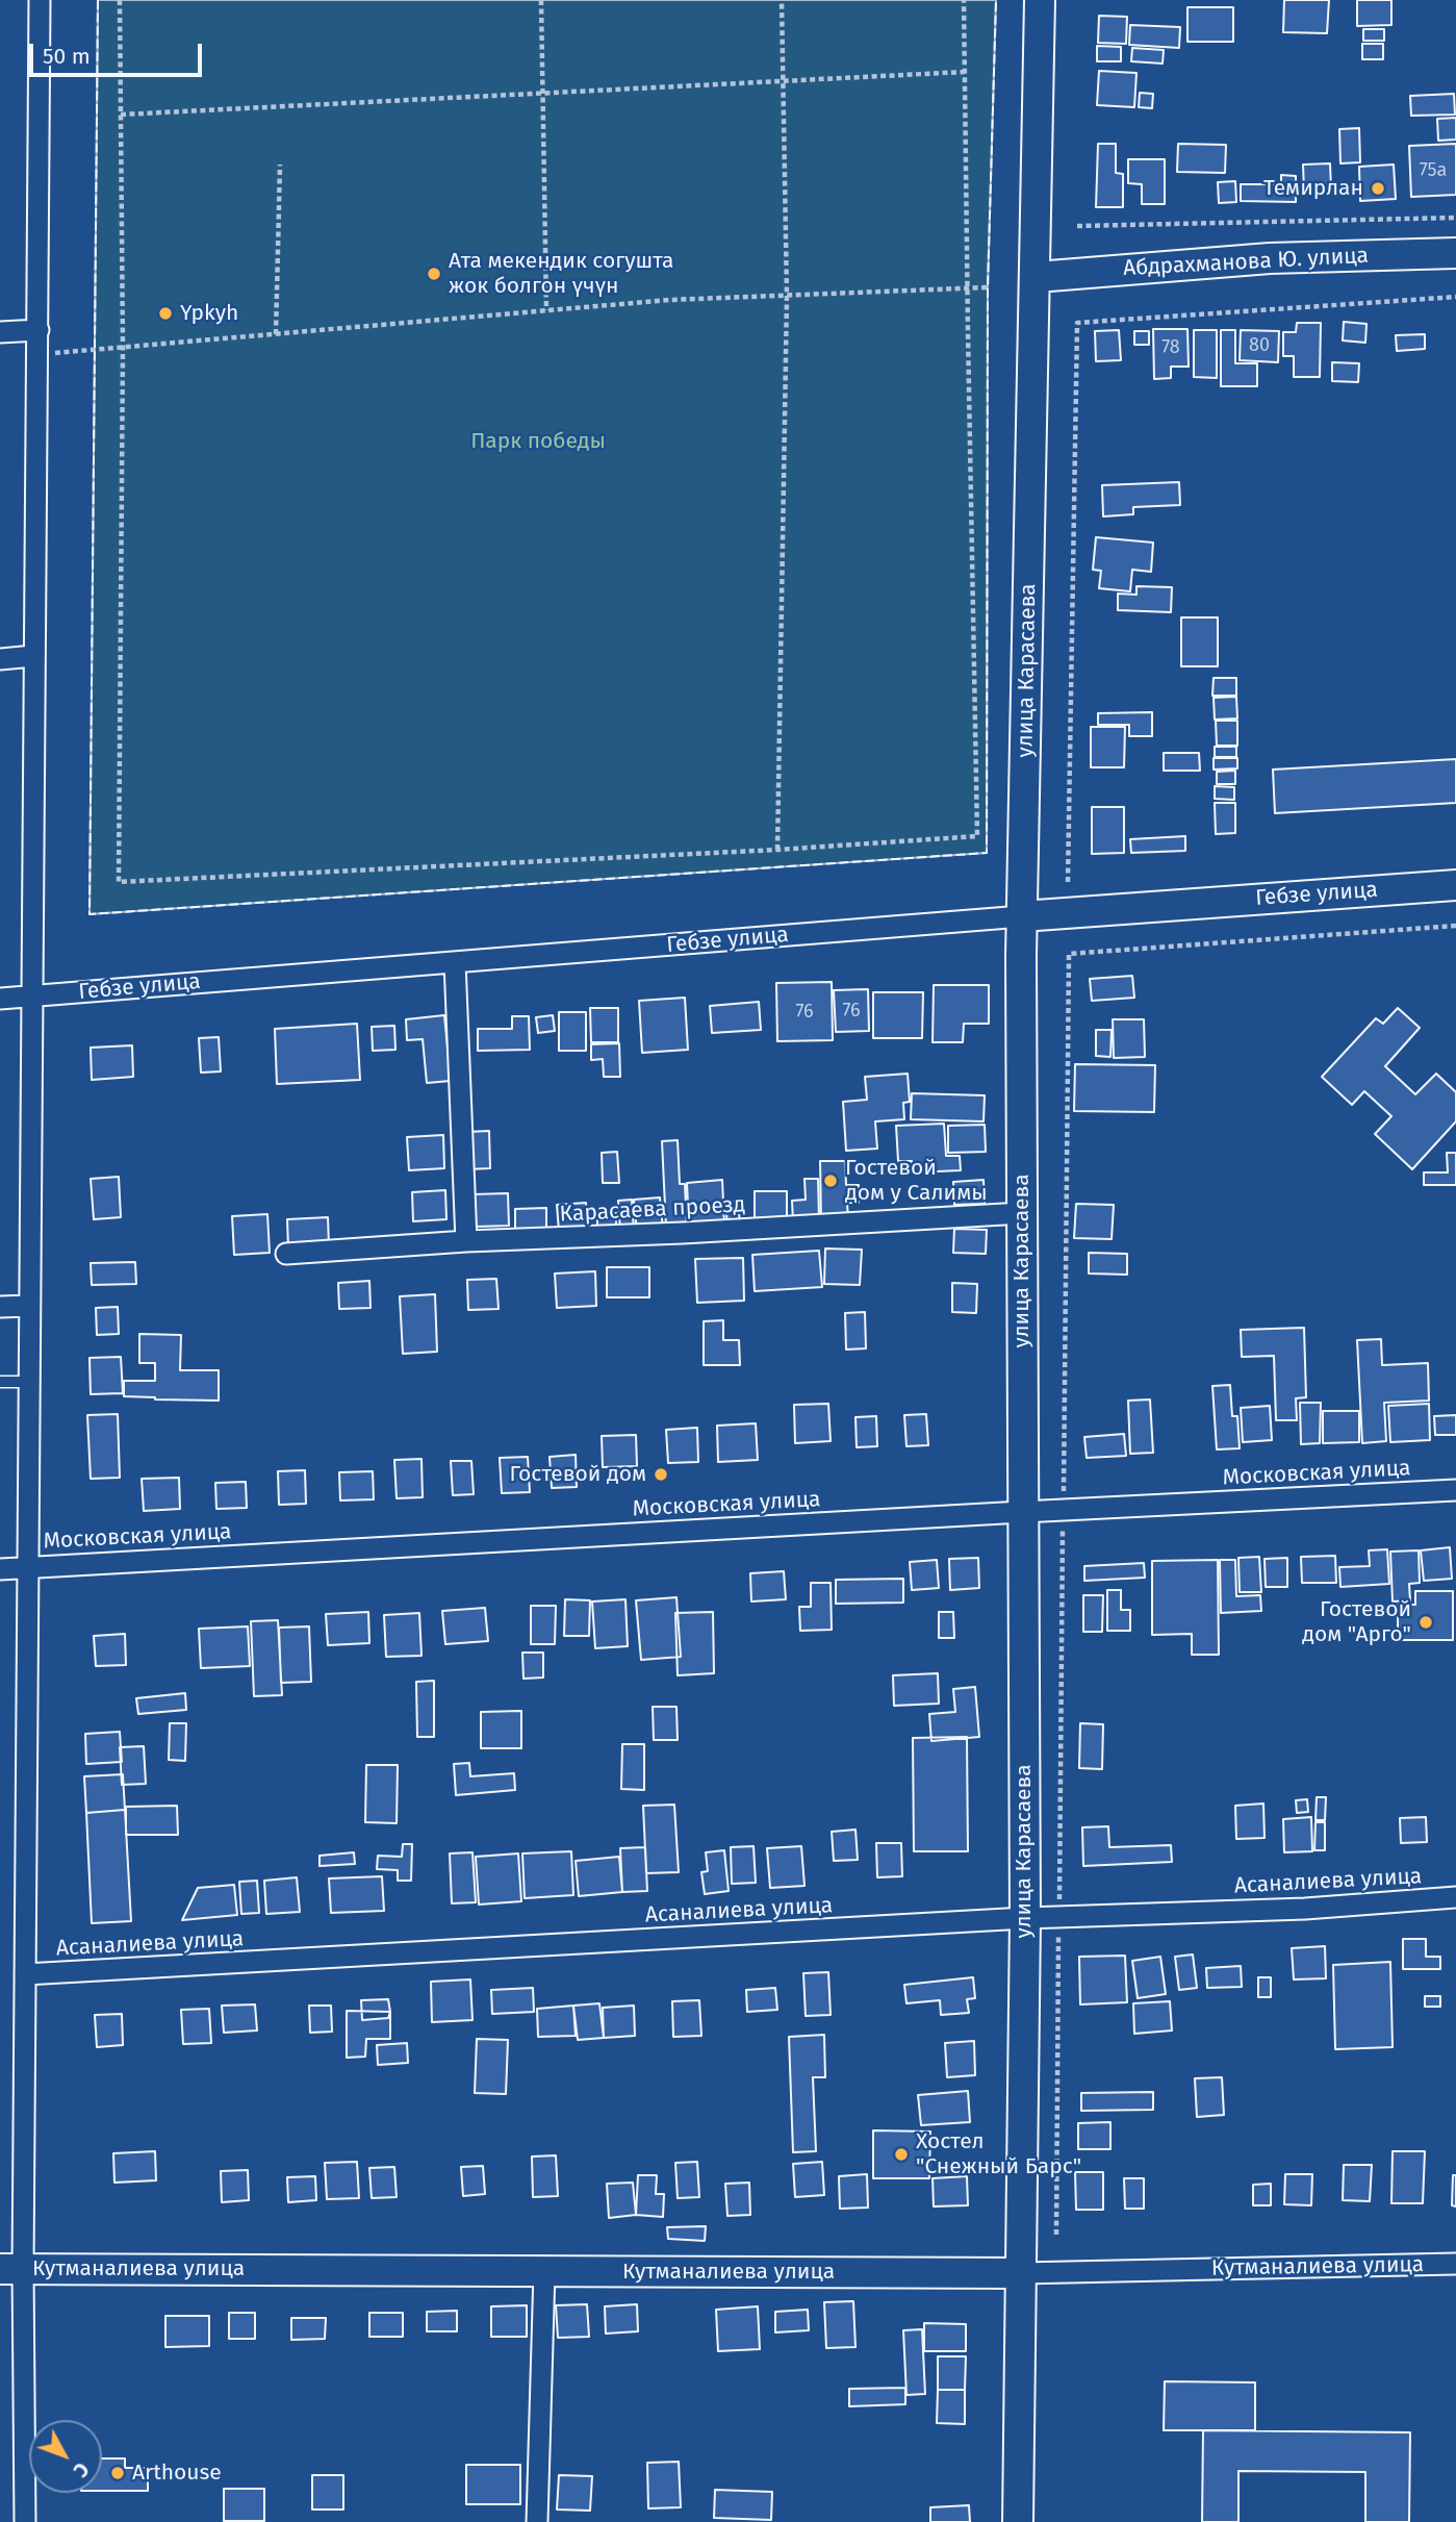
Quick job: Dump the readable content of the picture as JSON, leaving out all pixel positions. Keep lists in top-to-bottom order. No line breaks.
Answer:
{"streets":{"main road":["Абдрахманова Ю. улица","улица Карасаева","Гебзе улица","Кутманалиева улица"],"street":["Карасаева проезд","Московская улица","Асаналиева улица"]},"crossings":[["Абдрахманова Ю. улица","улица Карасаева"],["улица Карасаева","Гебзе улица"],["улица Карасаева","Карасаева проезд"],["улица Карасаева","Московская улица"],["улица Карасаева","Асаналиева улица"],["улица Карасаева","Кутманалиева улица"]],"parks":["Парк победы"],"places":["Темирлан","Ата мекендик согушта жок болгон үчүн","Ypkyh","Гостевой дом у Салимы","Гостевой дом","Гостевой дом \"Арго\"","Хостел \"Снежный Барс\"","Arthouse"],"house_numbers":["75а","80","78","76","76"],"scale_bar":"50 m","north":"bottom right"}
